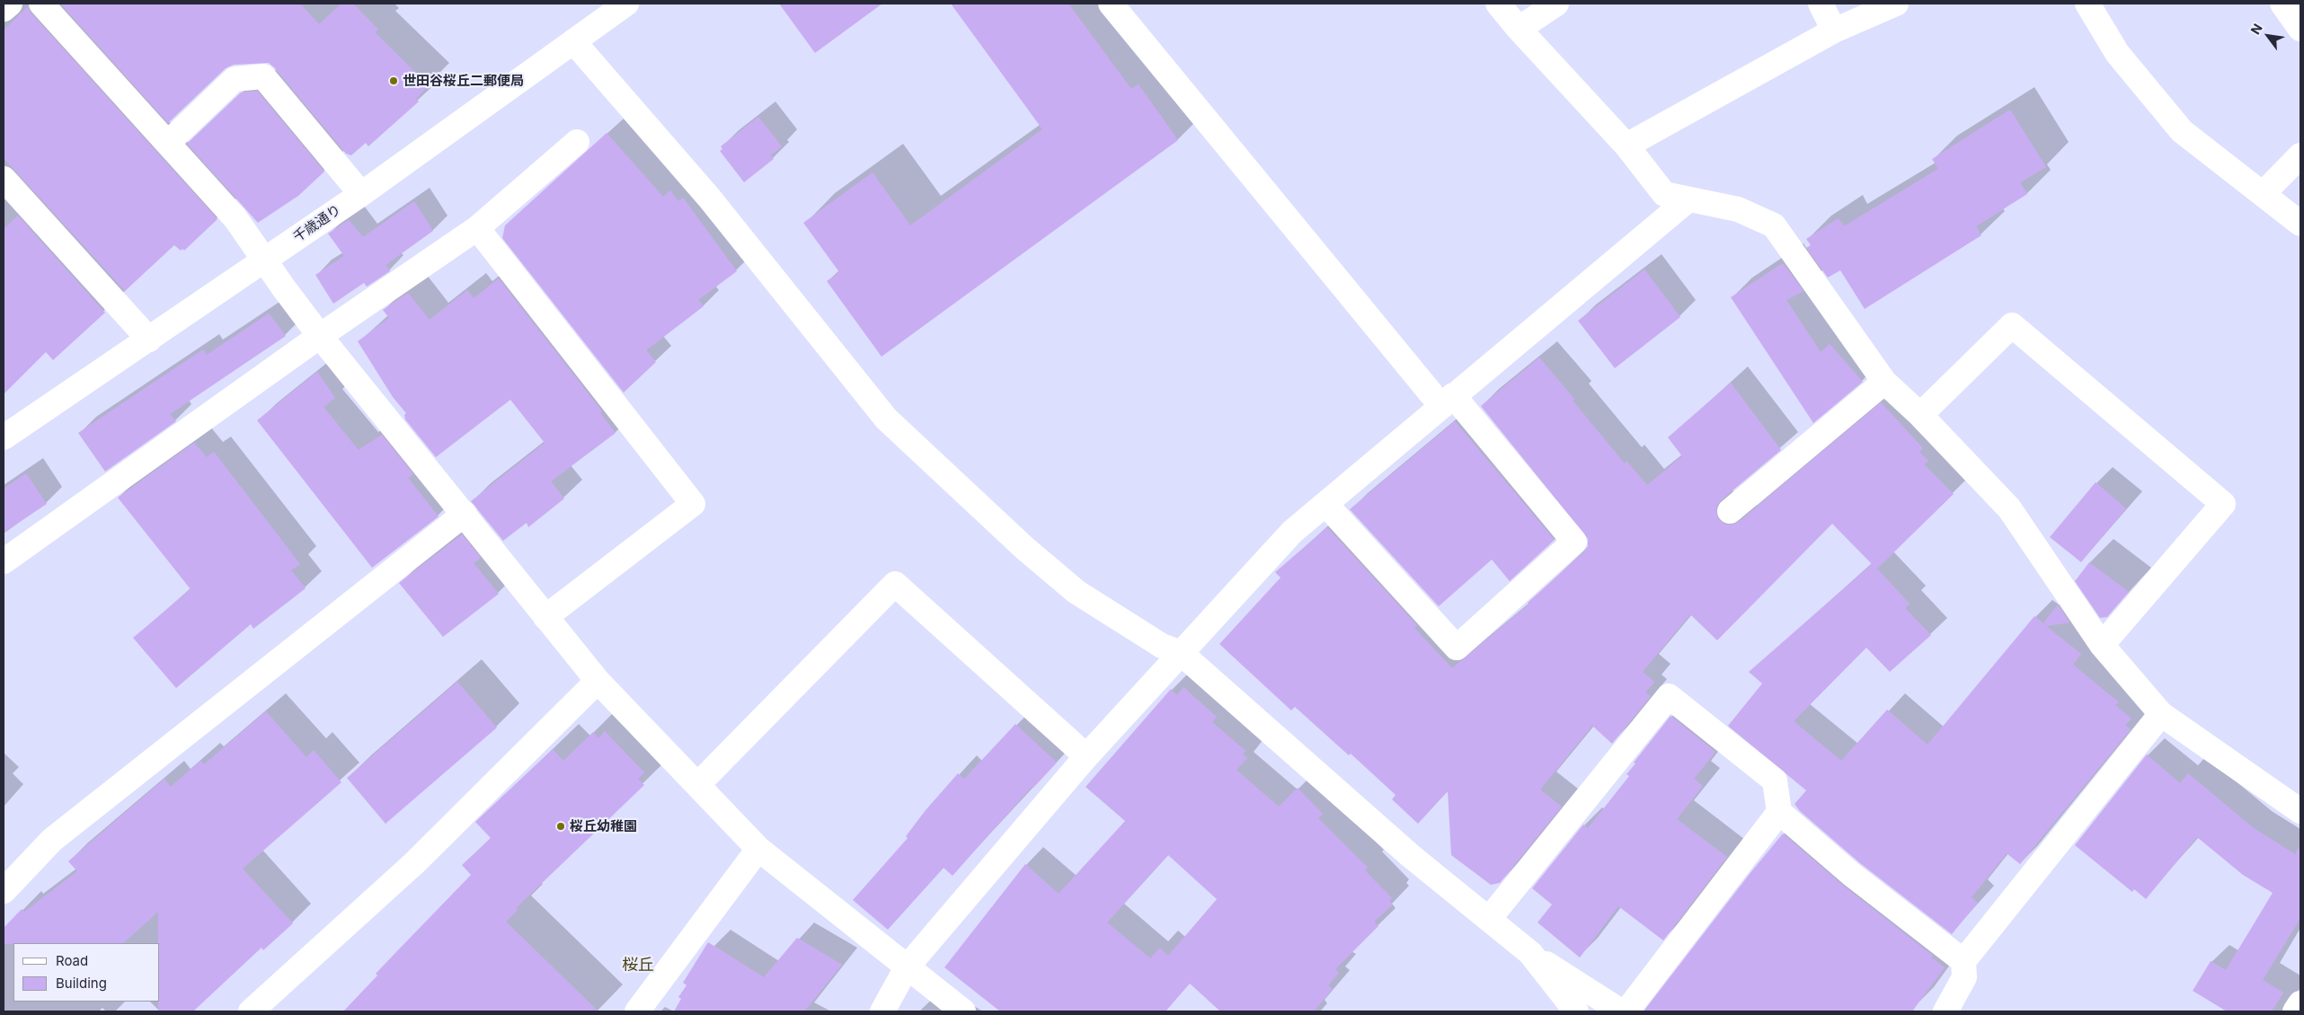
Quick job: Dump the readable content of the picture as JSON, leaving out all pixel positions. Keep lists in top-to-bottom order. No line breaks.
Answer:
{"streets":{"street":["千歳通り"]},"districts":["桜丘"],"places":["世田谷桜丘二郵便局","桜丘幼稚園"],"legend":["Road","Building"],"north":"top left"}
